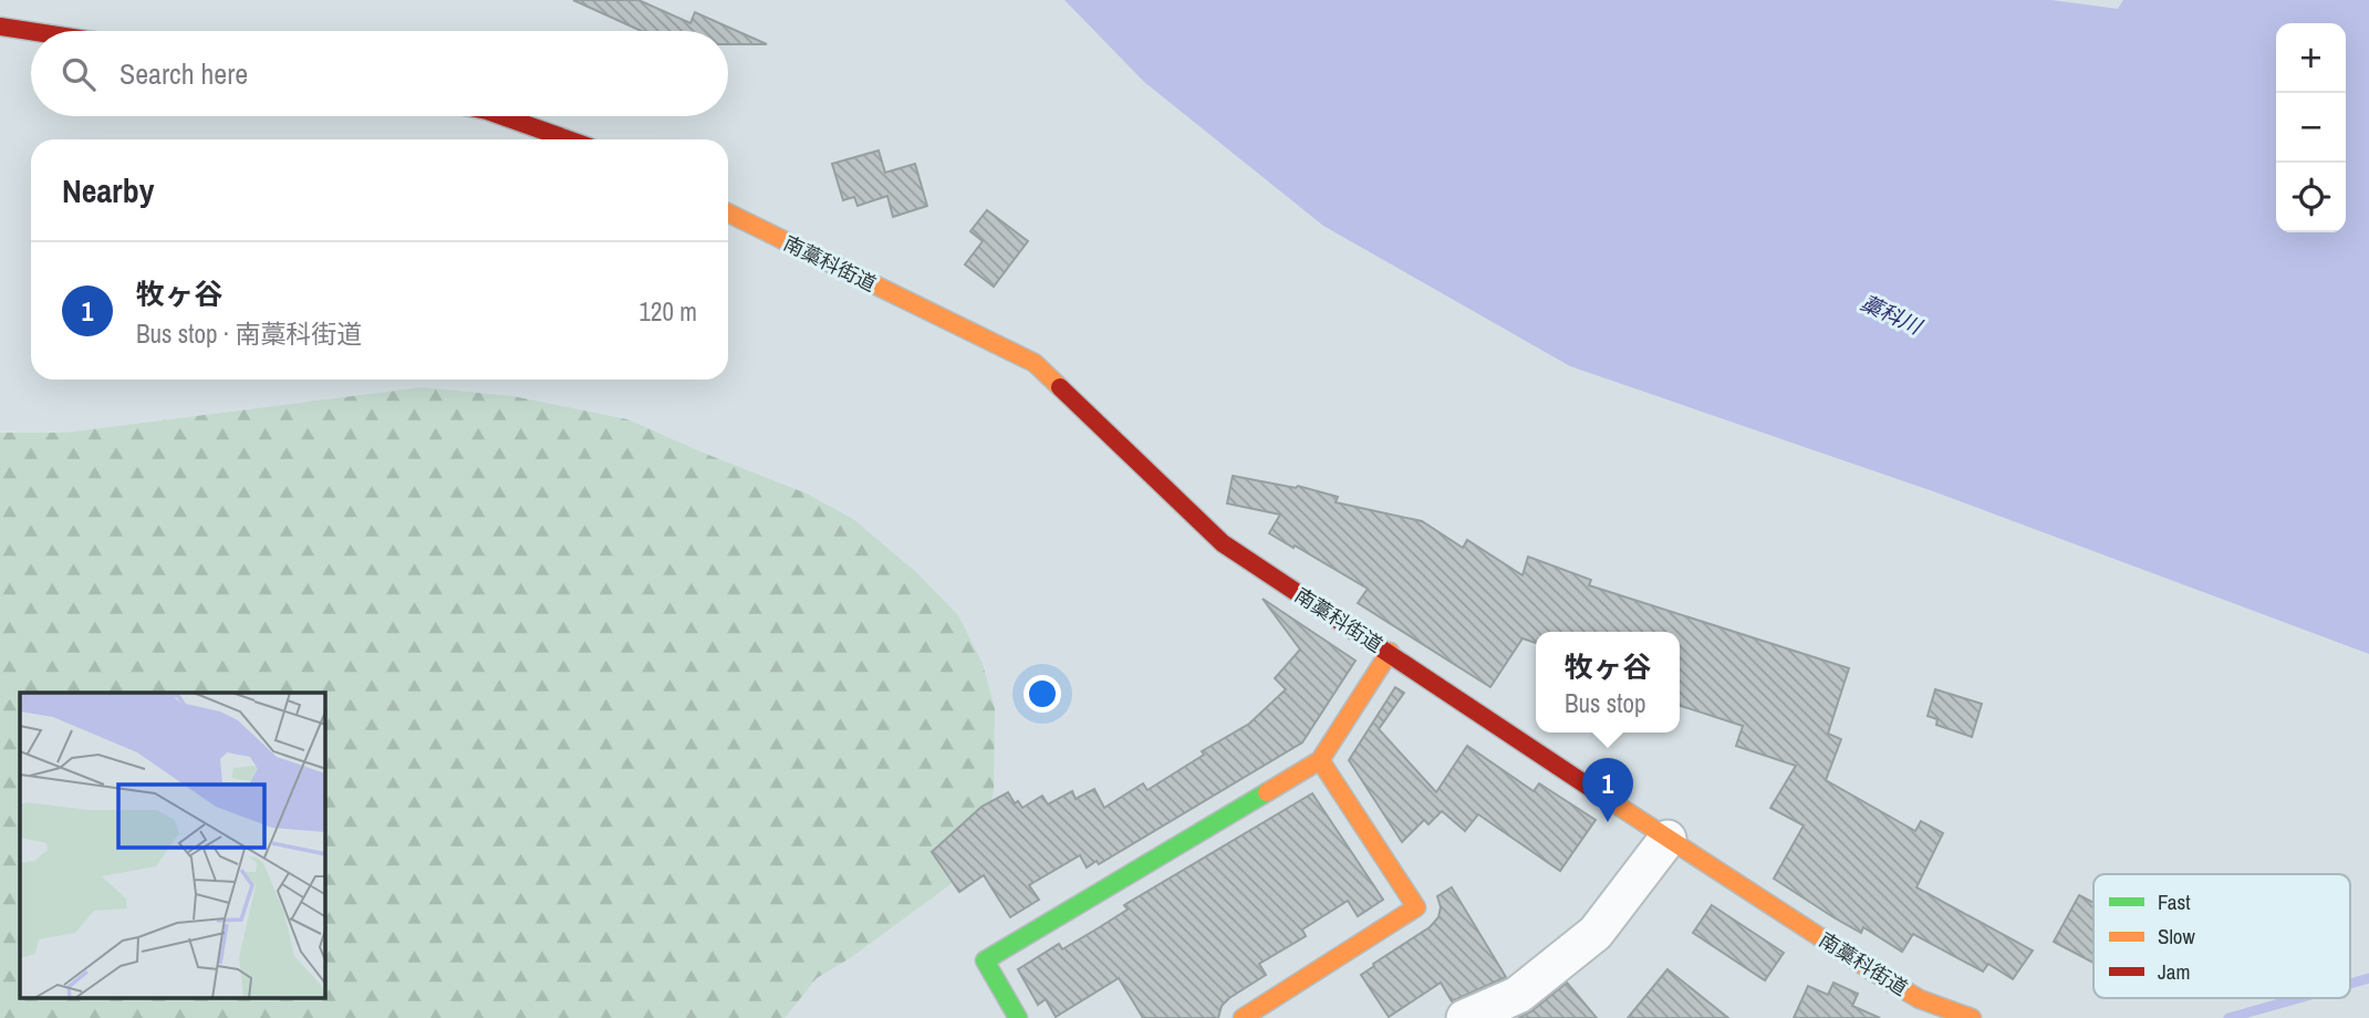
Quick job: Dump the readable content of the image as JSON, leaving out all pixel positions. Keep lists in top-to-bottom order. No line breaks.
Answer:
{"streets":{"main road":["南藁科街道"]},"water":["藁科川"],"legend":["Fast","Slow","Jam"],"page":{"map_buttons":["+","−"],"search":"Search here","heading":"Nearby","list":[{"mark":"1","name":"牧ヶ谷","note":"Bus stop · 南藁科街道","value":"120 m"}],"popup":["牧ヶ谷","Bus stop"],"pins":"1"}}
